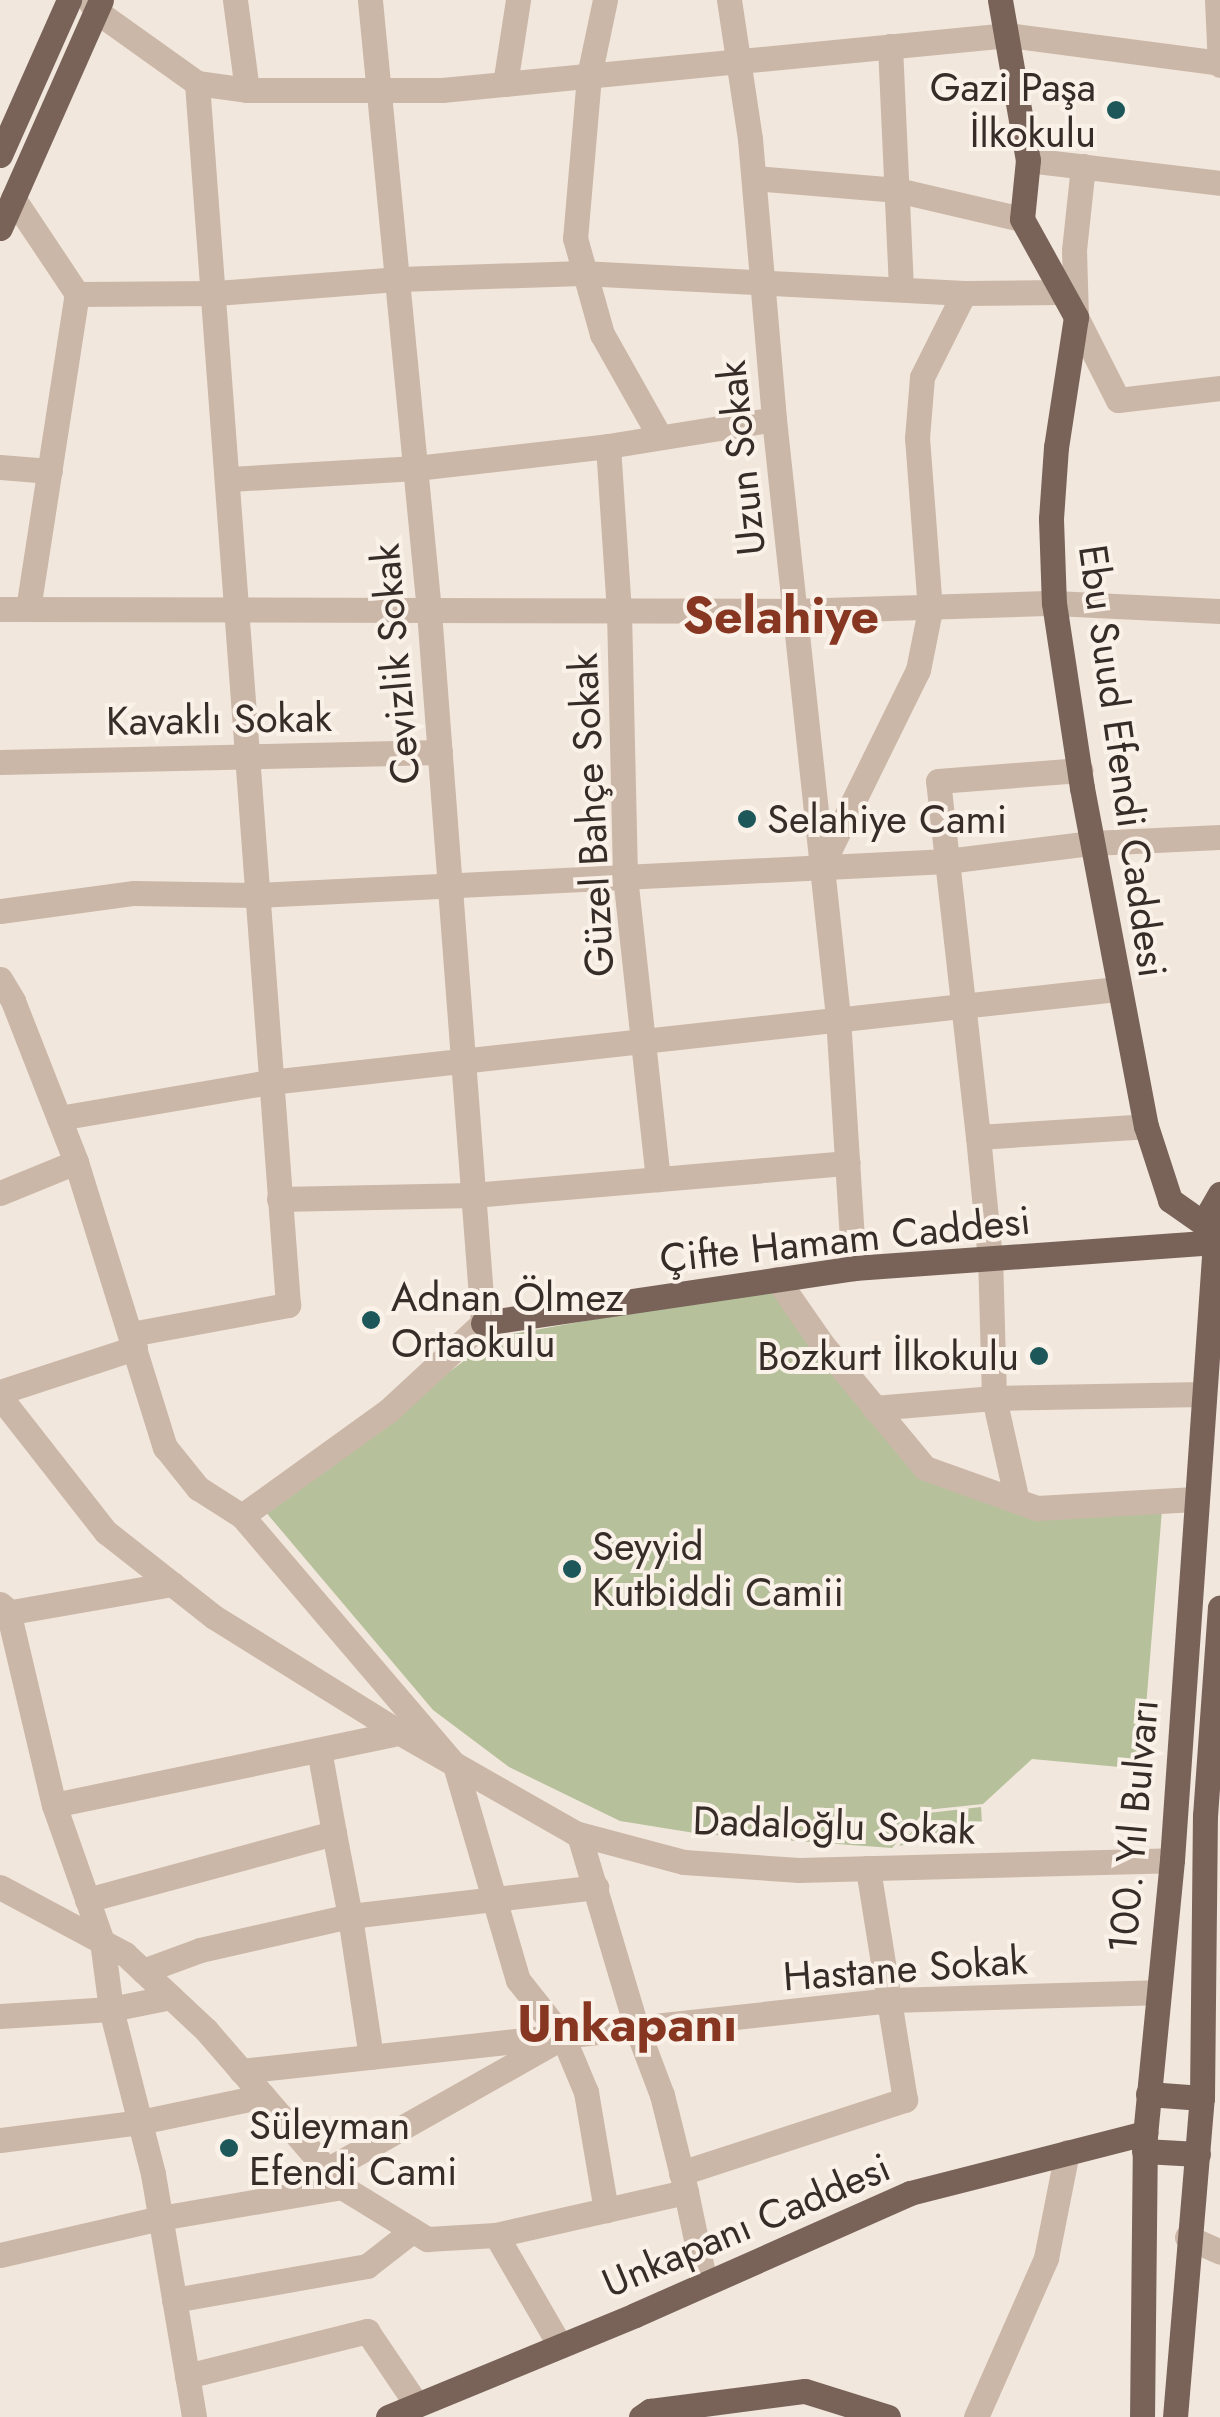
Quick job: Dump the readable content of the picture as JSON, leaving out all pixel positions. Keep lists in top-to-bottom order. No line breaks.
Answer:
{"streets":{"main road":["Ebu Suud Efendi Caddesi","Çifte Hamam Caddesi","100. Yıl Bulvarı","Unkapanı Caddesi"],"street":["Uzun Sokak","Cevizlik Sokak","Kavaklı Sokak","Güzel Bahçe Sokak","Dadaloğlu Sokak","Hastane Sokak"]},"crossings":[["Uzun Sokak","Çifte Hamam Caddesi"],["Cevizlik Sokak","Kavaklı Sokak"],["Cevizlik Sokak","Çifte Hamam Caddesi"],["Ebu Suud Efendi Caddesi","Çifte Hamam Caddesi"],["Ebu Suud Efendi Caddesi","100. Yıl Bulvarı"],["Çifte Hamam Caddesi","100. Yıl Bulvarı"],["Dadaloğlu Sokak","100. Yıl Bulvarı"],["100. Yıl Bulvarı","Hastane Sokak"],["100. Yıl Bulvarı","Unkapanı Caddesi"]],"districts":["Selahiye","Unkapanı"],"places":["Gazi Paşa İlkokulu","Selahiye Cami","Adnan Ölmez Ortaokulu","Bozkurt İlkokulu","Seyyid Kutbiddi Camii","Süleyman Efendi Cami"]}
